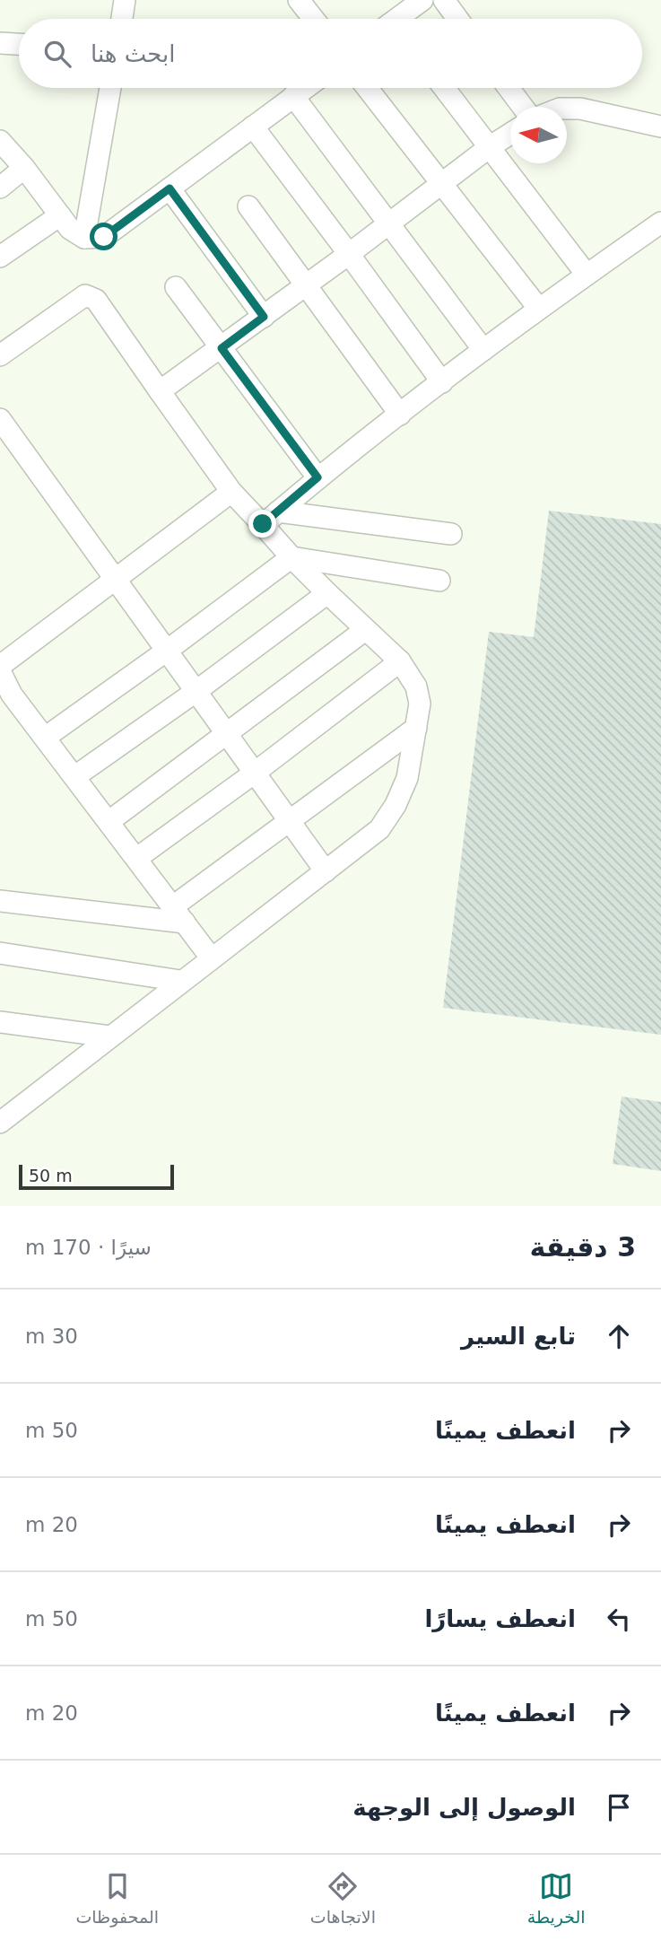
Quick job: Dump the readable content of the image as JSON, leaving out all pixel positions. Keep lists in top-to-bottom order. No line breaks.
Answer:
{"scale_bar":"50 m","north":"left","page":{"search":"ابحث هنا","scale":"50 m","heading":["3 دقيقة","سيرًا · 170 m"],"list":[["تابع السير","30 m"],["انعطف يمينًا","50 m"],["انعطف يمينًا","20 m"],["انعطف يسارًا","50 m"],["انعطف يمينًا","20 m"],"الوصول إلى الوجهة"],"nav":["الخريطة","الاتجاهات","المحفوظات"]}}
